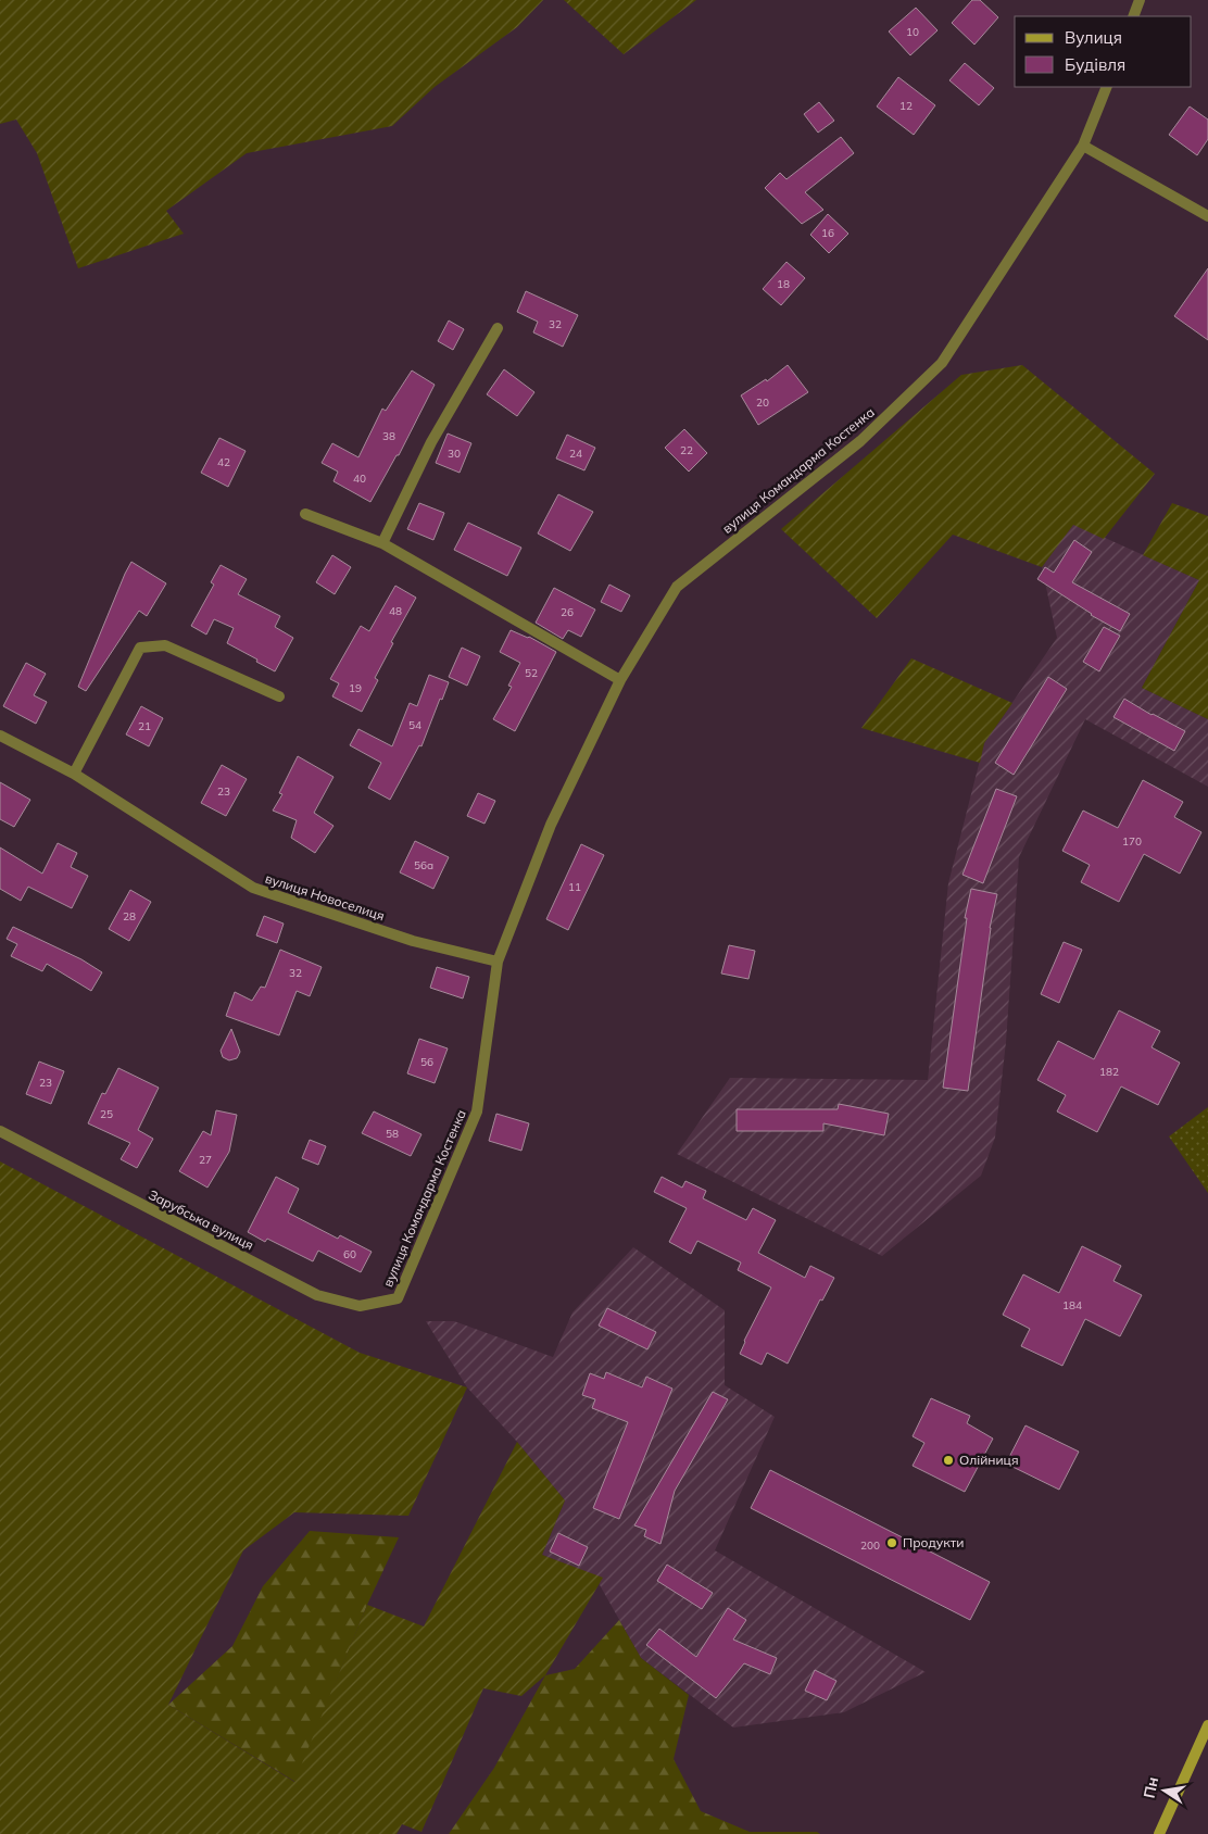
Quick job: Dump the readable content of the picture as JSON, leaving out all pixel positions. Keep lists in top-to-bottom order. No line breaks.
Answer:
{"streets":{"street":["вулиця Командарма Костенка","вулиця Новоселиця","Зарубська вулиця"]},"crossings":[["вулиця Командарма Костенка","вулиця Новоселиця"],["вулиця Командарма Костенка","Зарубська вулиця"]],"places":["Олійниця","Продукти"],"house_numbers":["10","12","16","18","32","20","38","22","30","24","42","40","48","26","52","19","54","21","23","170","56а","11","28","32","56","182","23","25","58","27","60","184","200"],"legend":["Вулиця","Будівля"],"north":"left"}
